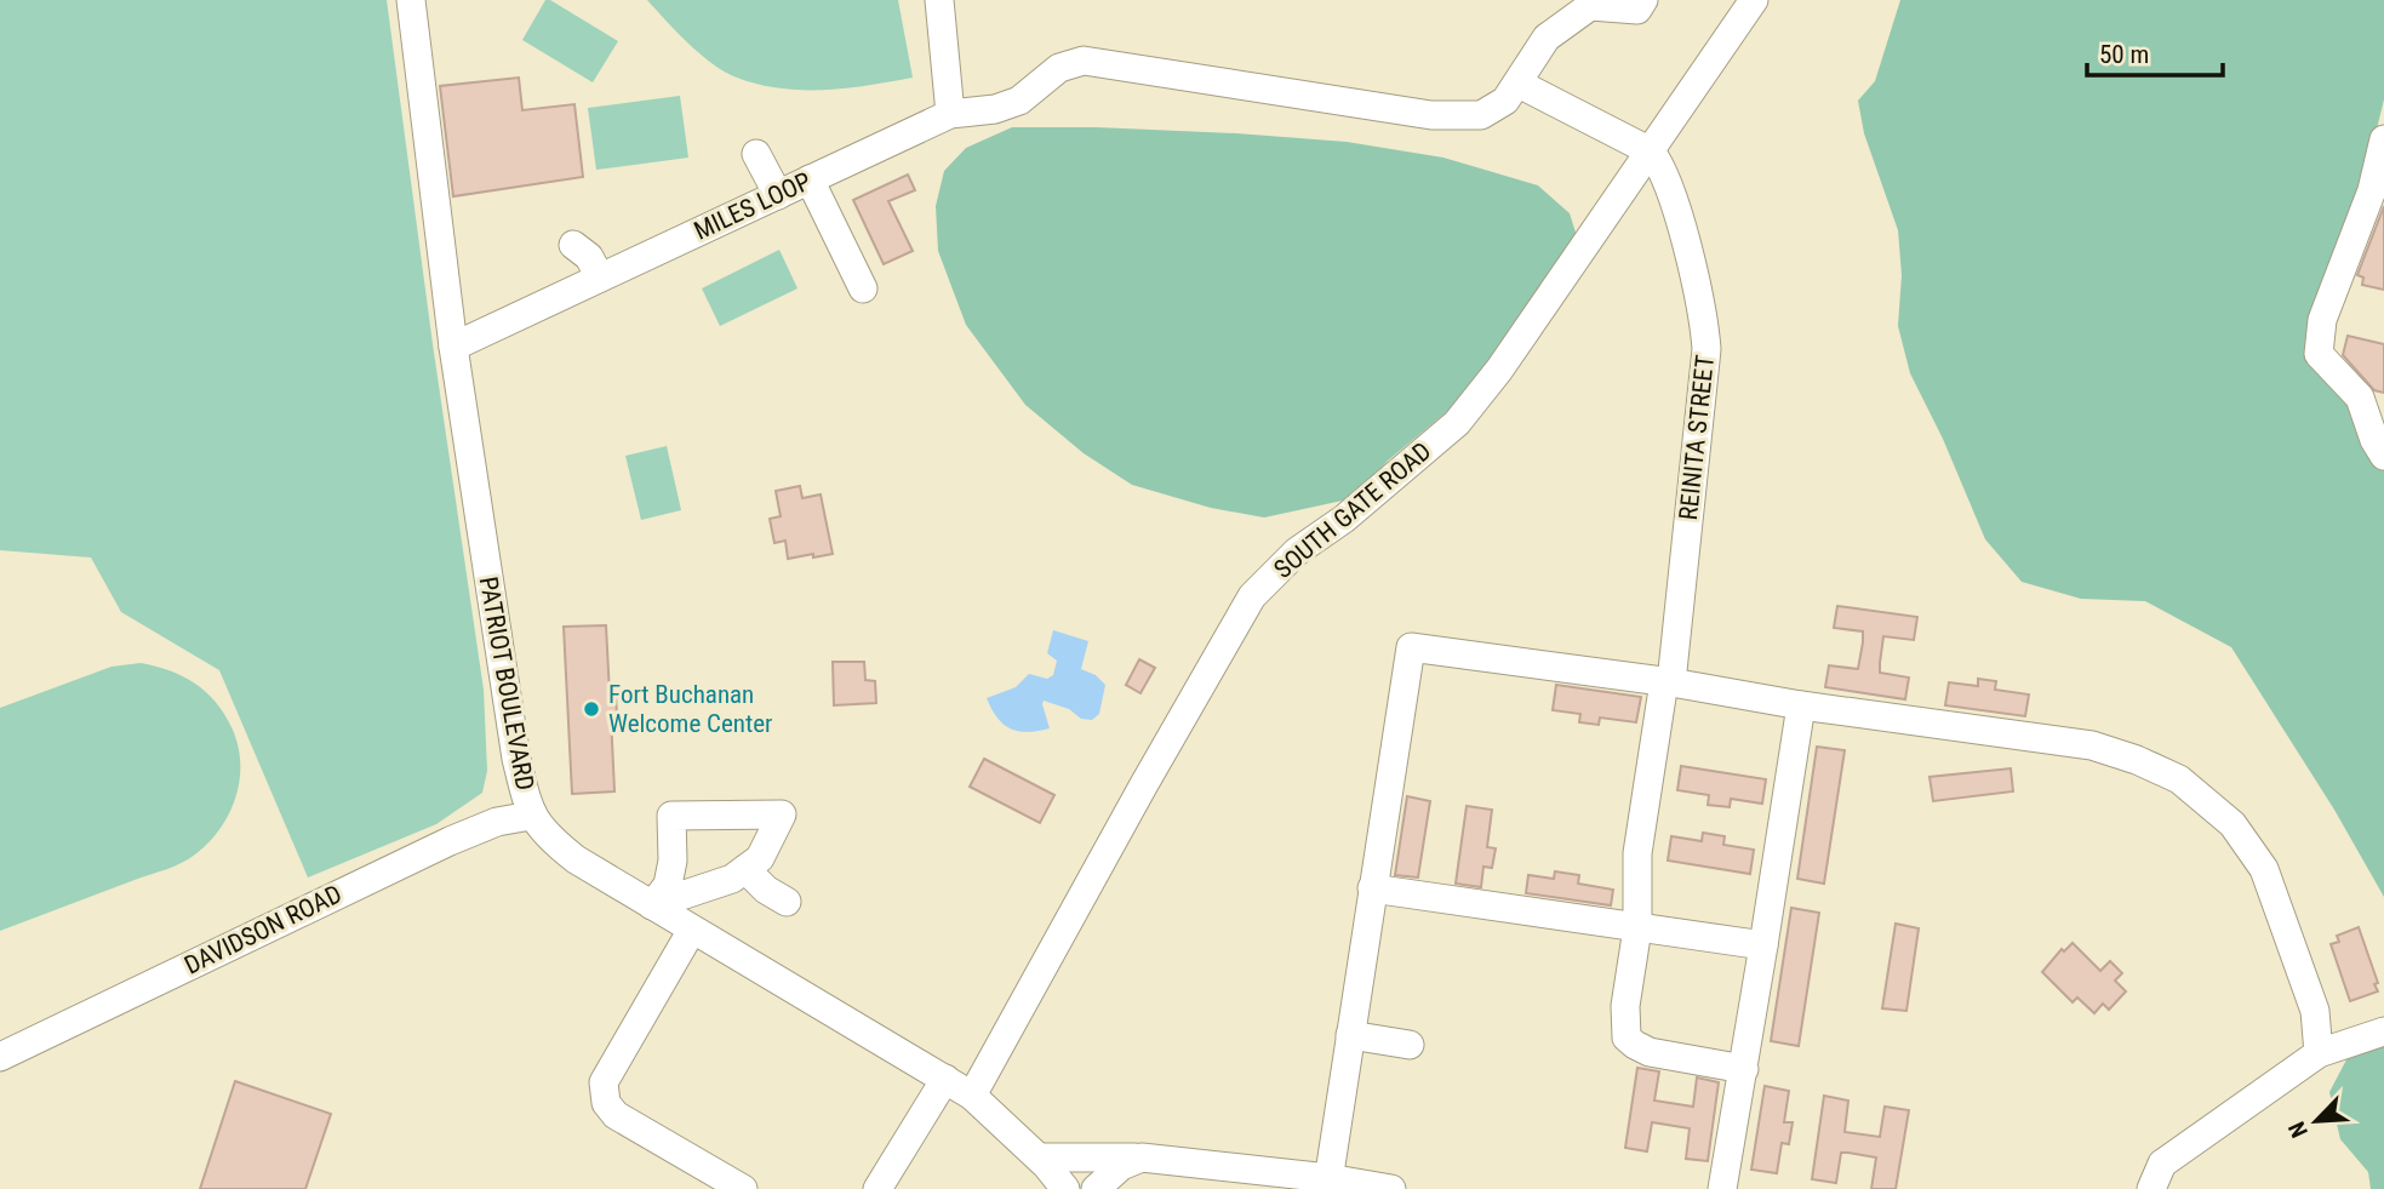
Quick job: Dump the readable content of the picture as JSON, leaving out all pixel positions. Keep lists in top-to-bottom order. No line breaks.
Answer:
{"streets":{"street":["MILES LOOP","REINITA STREET","SOUTH GATE ROAD","PATRIOT BOULEVARD","DAVIDSON ROAD"]},"crossings":[["MILES LOOP","PATRIOT BOULEVARD"],["REINITA STREET","SOUTH GATE ROAD"],["SOUTH GATE ROAD","PATRIOT BOULEVARD"],["PATRIOT BOULEVARD","DAVIDSON ROAD"]],"places":["Fort Buchanan Welcome Center"],"scale_bar":"50 m","north":"bottom left"}
